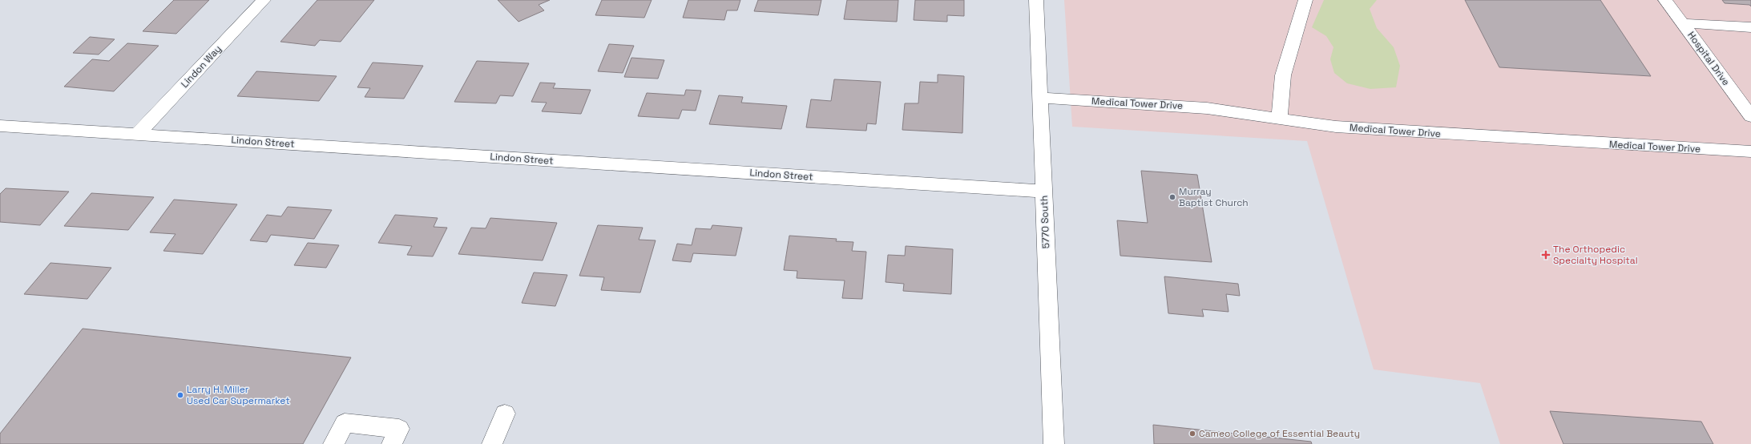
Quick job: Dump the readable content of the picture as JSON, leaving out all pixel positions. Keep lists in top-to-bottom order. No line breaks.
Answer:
{"streets":{"street":["Hospital Drive","Lindon Way","Medical Tower Drive","Lindon Street","5770 South"]},"crossings":[["Lindon Way","Lindon Street"],["Medical Tower Drive","5770 South"],["Lindon Street","5770 South"]],"places":{"other":["Murray Baptist Church","Larry H. Miller Used Car Supermarket","Cameo College of Essential Beauty"],"health":["The Orthopedic Specialty Hospital"]}}
